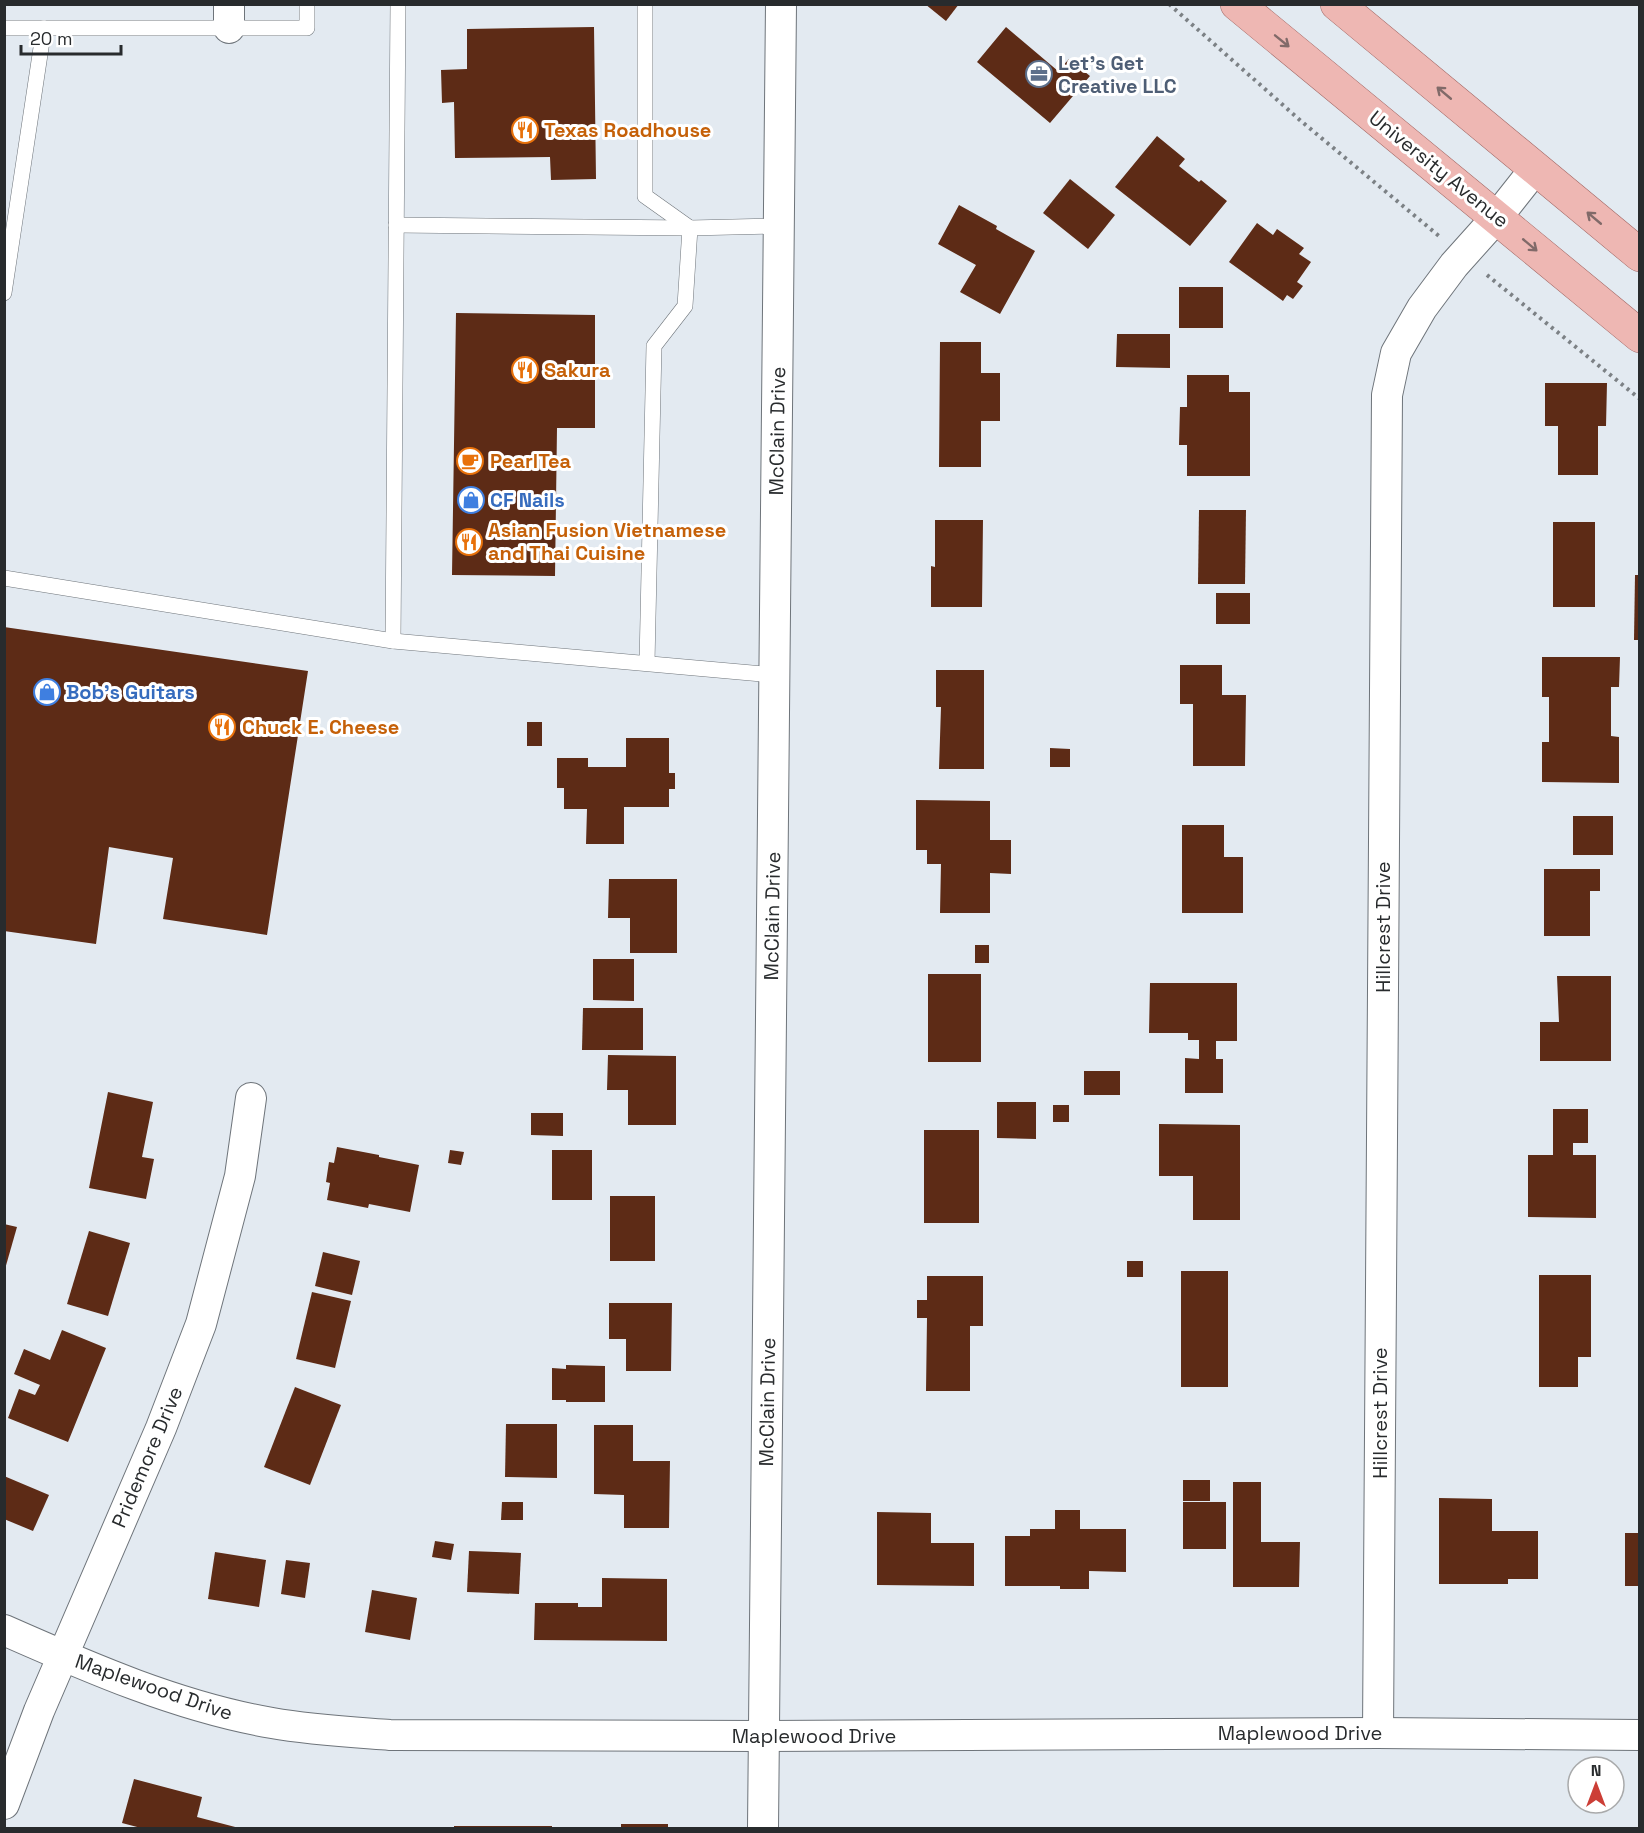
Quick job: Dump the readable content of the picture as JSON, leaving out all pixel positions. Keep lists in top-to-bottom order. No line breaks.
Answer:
{"streets":{"main road":["University Avenue"],"street":["McClain Drive","Hillcrest Drive","Pridemore Drive","Maplewood Drive"]},"crossings":[["University Avenue","Hillcrest Drive"],["McClain Drive","Maplewood Drive"],["Hillcrest Drive","Maplewood Drive"],["Pridemore Drive","Maplewood Drive"]],"places":{"office":["Let's Get Creative LLC"],"restaurant":["Texas Roadhouse","Sakura","Asian Fusion Vietnamese and Thai Cuisine","Chuck E. Cheese"],"cafe":["PearlTea"],"shop":["CF Nails","Bob's Guitars"]},"scale_bar":"20 m","north":"top"}
